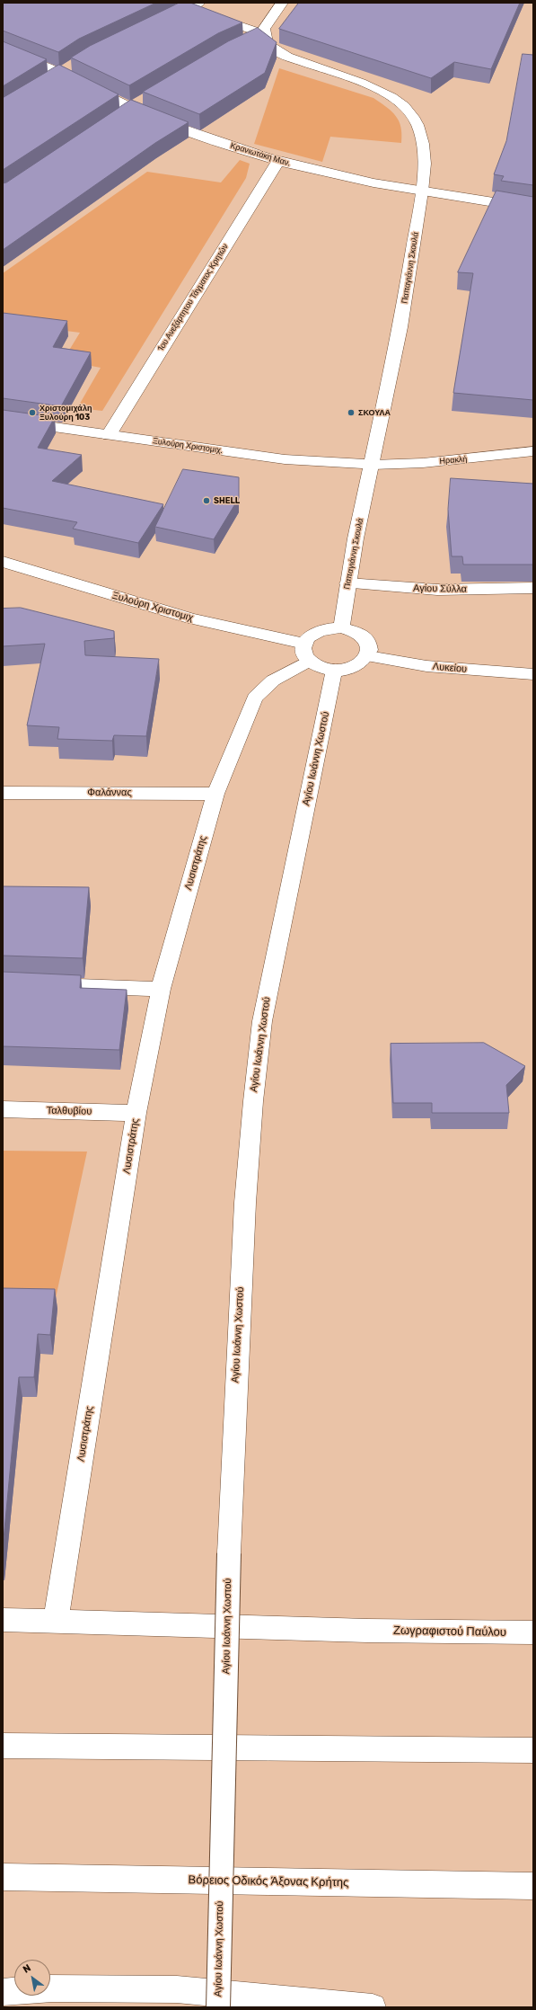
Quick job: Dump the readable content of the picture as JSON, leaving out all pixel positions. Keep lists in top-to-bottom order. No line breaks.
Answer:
{"streets":{"main road":["Κρανιωτάκη Μαν.","Παπαγιάννη Σκουλά","1ου Ανεξάρτητου Τάγματος Κρητών","Ξυλούρη Χριστομιχ.","Ηρακλή","Αγίου Σύλλα","Ξυλούρη Χριστομιχ","Λυκείου","Αγίου Ιωάννη Χωστού","Φαλάννας","Λυσιστράτης","Ταλθυβίου","Ζωγραφιστού Παύλου","Βόρειος Οδικός Άξονας Κρήτης"]},"crossings":[["Κρανιωτάκη Μαν.","Παπαγιάννη Σκουλά"],["Κρανιωτάκη Μαν.","1ου Ανεξάρτητου Τάγματος Κρητών"],["Παπαγιάννη Σκουλά","Ξυλούρη Χριστομιχ."],["Παπαγιάννη Σκουλά","Ηρακλή"],["Παπαγιάννη Σκουλά","Αγίου Σύλλα"],["Παπαγιάννη Σκουλά","Ξυλούρη Χριστομιχ"],["Παπαγιάννη Σκουλά","Λυκείου"],["Παπαγιάννη Σκουλά","Αγίου Ιωάννη Χωστού"],["Παπαγιάννη Σκουλά","Λυσιστράτης"],["1ου Ανεξάρτητου Τάγματος Κρητών","Ξυλούρη Χριστομιχ."],["Ξυλούρη Χριστομιχ.","Ηρακλή"],["Ξυλούρη Χριστομιχ","Λυκείου"],["Ξυλούρη Χριστομιχ","Αγίου Ιωάννη Χωστού"],["Ξυλούρη Χριστομιχ","Λυσιστράτης"],["Λυκείου","Αγίου Ιωάννη Χωστού"],["Λυκείου","Λυσιστράτης"],["Αγίου Ιωάννη Χωστού","Λυσιστράτης"],["Φαλάννας","Λυσιστράτης"],["Λυσιστράτης","Ταλθυβίου"],["Λυσιστράτης","Ζωγραφιστού Παύλου"]],"places":["Χριστομιχάλη Ξυλούρη 103","ΣΚΟΥΛΑ","SHELL"],"north":"top left"}
